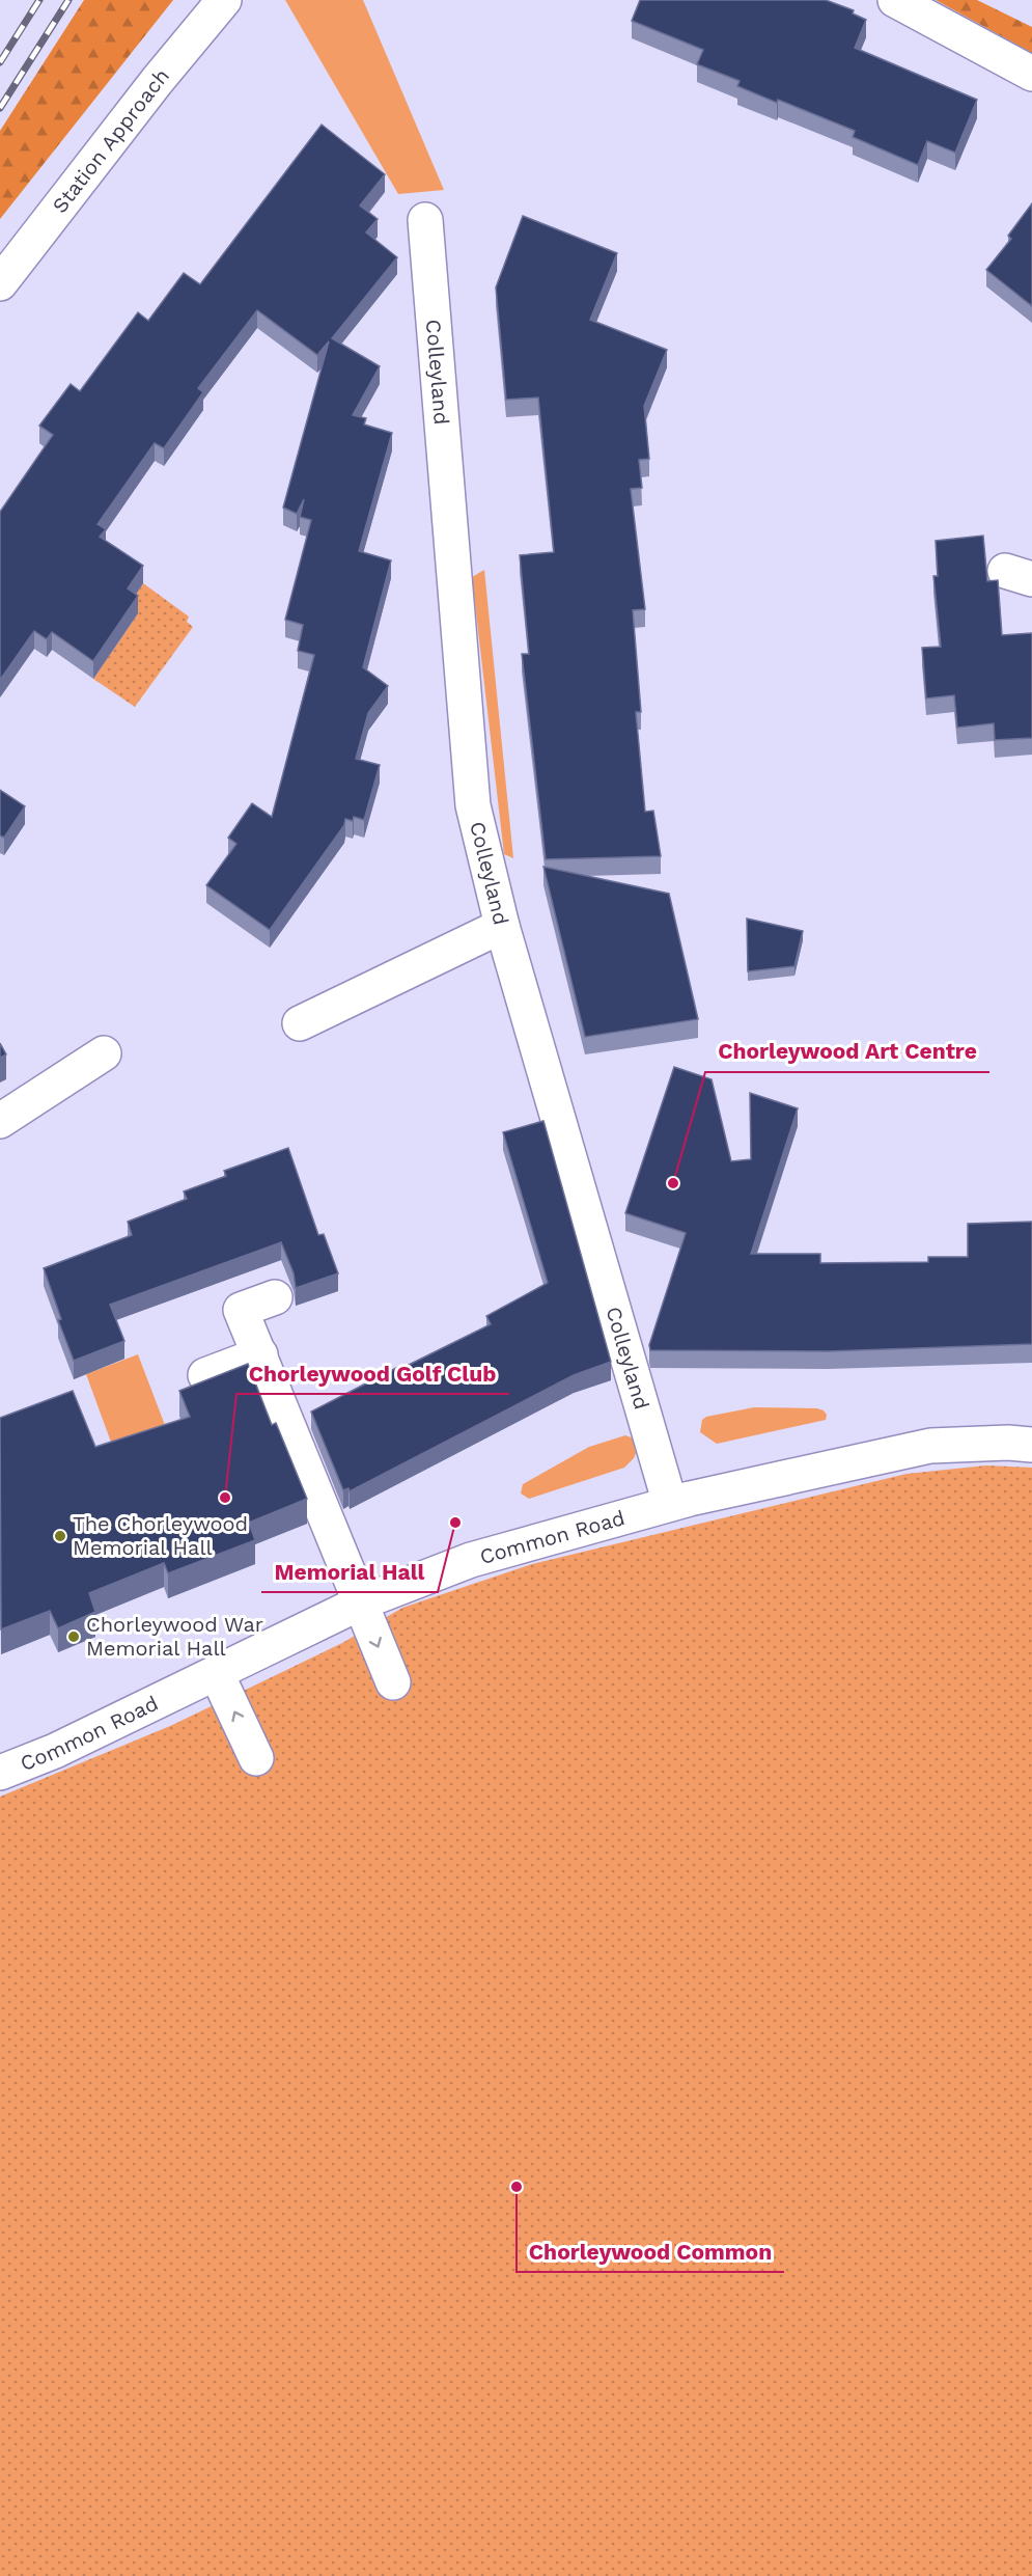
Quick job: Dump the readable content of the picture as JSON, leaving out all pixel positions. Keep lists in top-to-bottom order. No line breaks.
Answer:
{"streets":{"street":["Station Approach","Colleyland","Common Road"]},"crossings":[["Colleyland","Common Road"]],"places":["Chorleywood Art Centre","Chorleywood Golf Club","Memorial Hall","The Chorleywood Memorial Hall","Chorleywood War Memorial Hall","Chorleywood Common"]}
